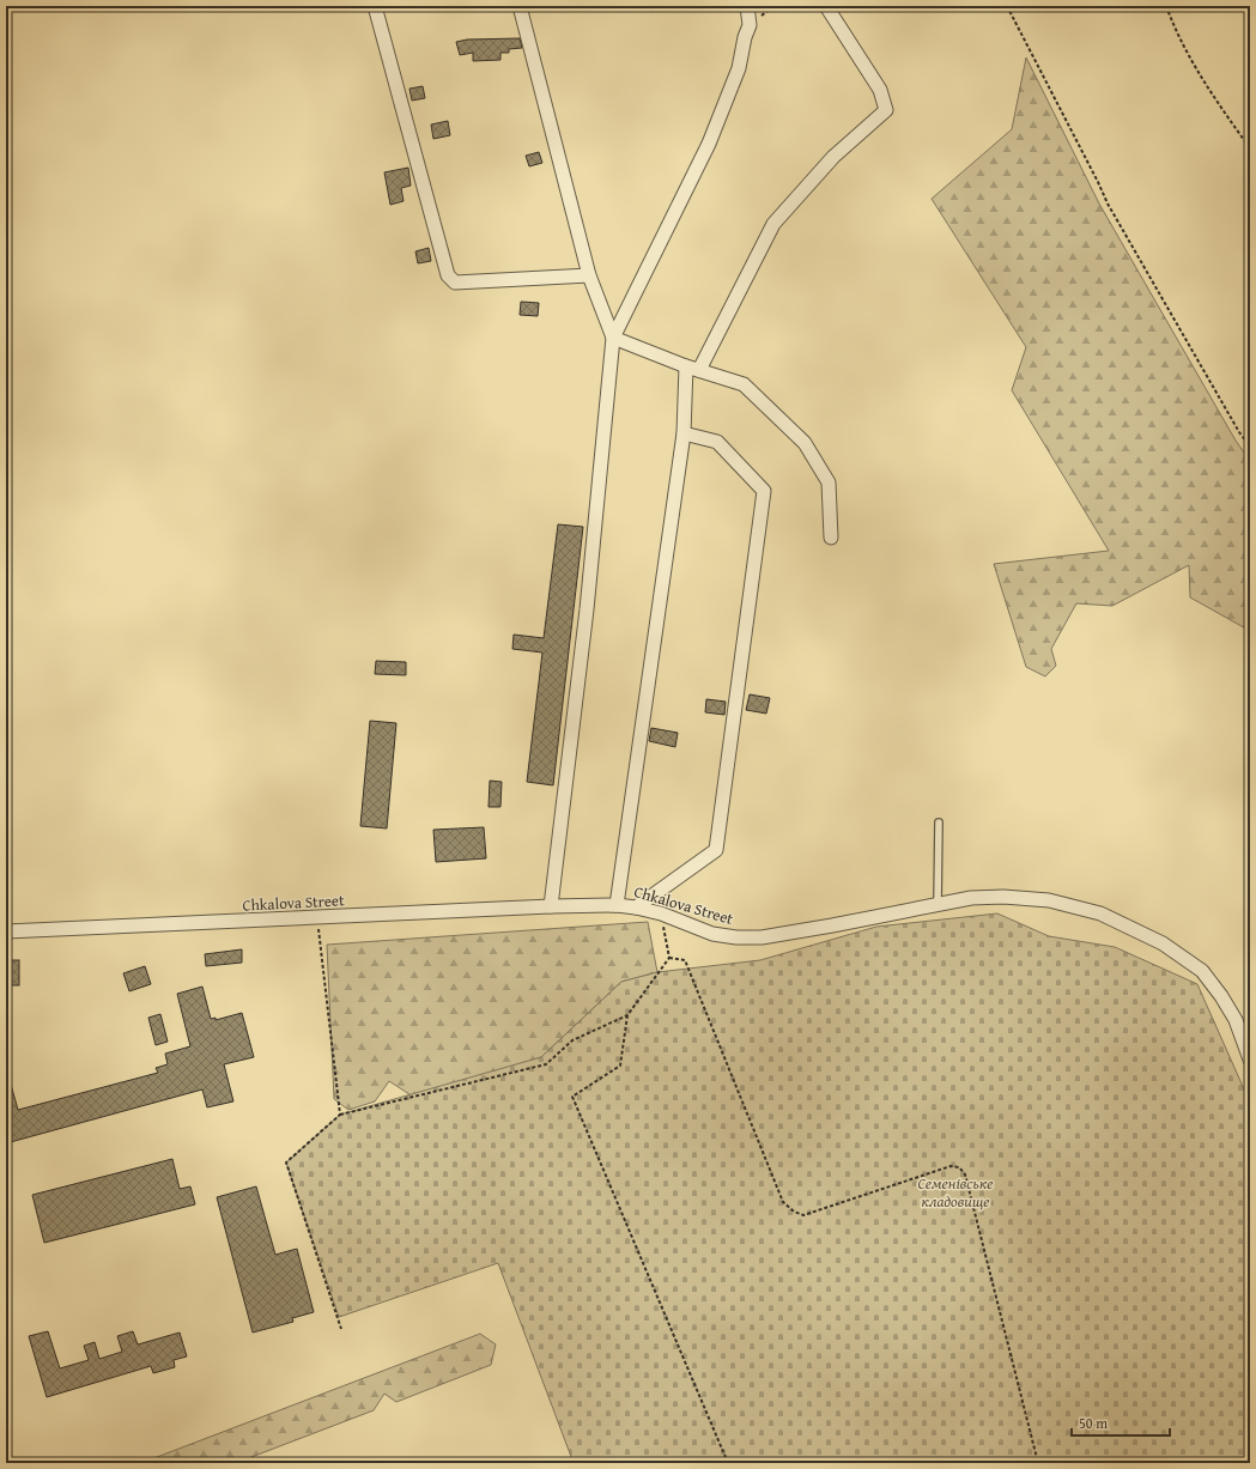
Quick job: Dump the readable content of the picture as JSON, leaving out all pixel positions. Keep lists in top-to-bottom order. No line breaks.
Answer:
{"streets":{"street":["Chkalova Street"]},"parks":["Семенівське кладовище"],"scale_bar":"50 m"}
